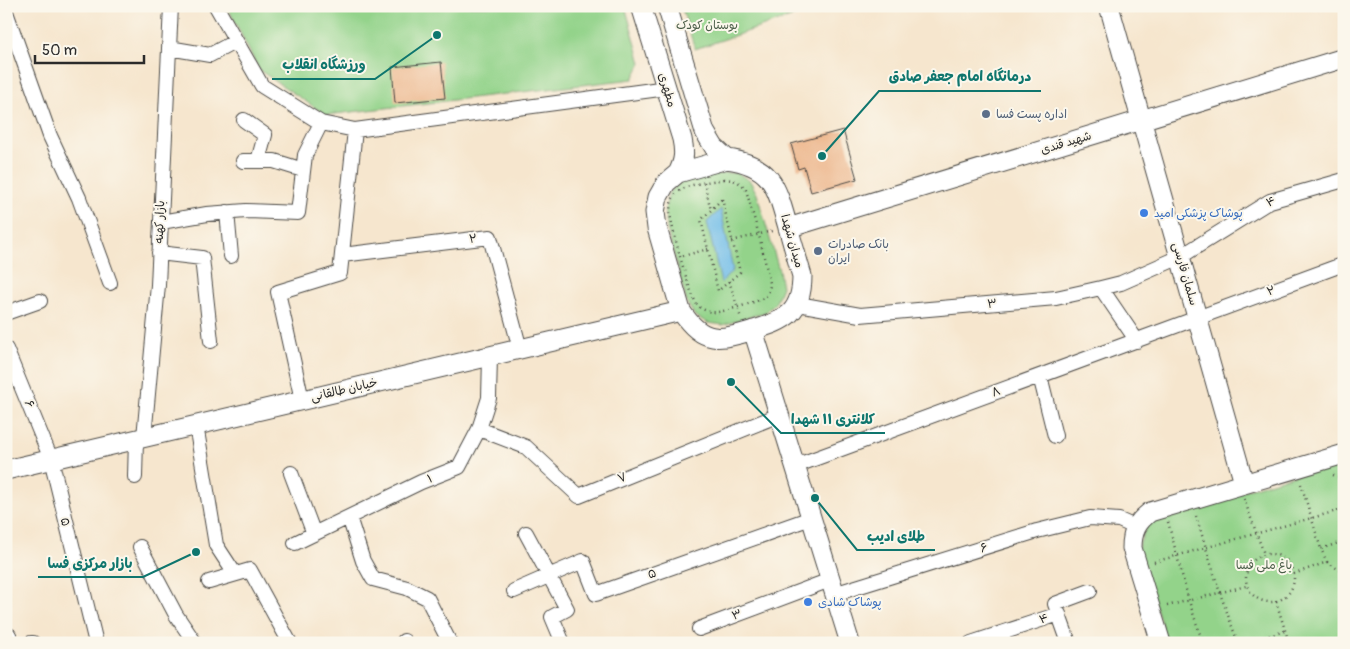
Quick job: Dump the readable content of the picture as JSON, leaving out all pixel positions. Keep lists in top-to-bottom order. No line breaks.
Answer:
{"streets":{"street":["مطهری","شهید قندی","۴","بازار کهنه","۲","میدان شهدا","سلمان فارسی","۳","خیابان طالقانی","۸","۶","۷","۱","۵"]},"crossings":[["مطهری","میدان شهدا"],["شهید قندی","میدان شهدا"],["شهید قندی","سلمان فارسی"],["۴","سلمان فارسی"],["۴","۳"],["بازار کهنه","خیابان طالقانی"],["۲","سلمان فارسی"],["۲","خیابان طالقانی"],["۲","۸"],["میدان شهدا","۳"],["سلمان فارسی","۳"],["سلمان فارسی","۸"],["۳","۶"],["خیابان طالقانی","۶"],["خیابان طالقانی","۱"],["خیابان طالقانی","۵"],["۶","۵"],["۷","۱"]],"parks":["بوستان کودک","باغ ملی فسا"],"places":["ورزشگاه انقلاب","اداره پست فسا","درمانگاه امام جعفر صادق","پوشاک پزشکی امید","بانک صادرات ایران","کلانتری ۱۱ شهدا","طلای ادیب","بازار مرکزی فسا","پوشاک شادی"],"scale_bar":"50 m"}
